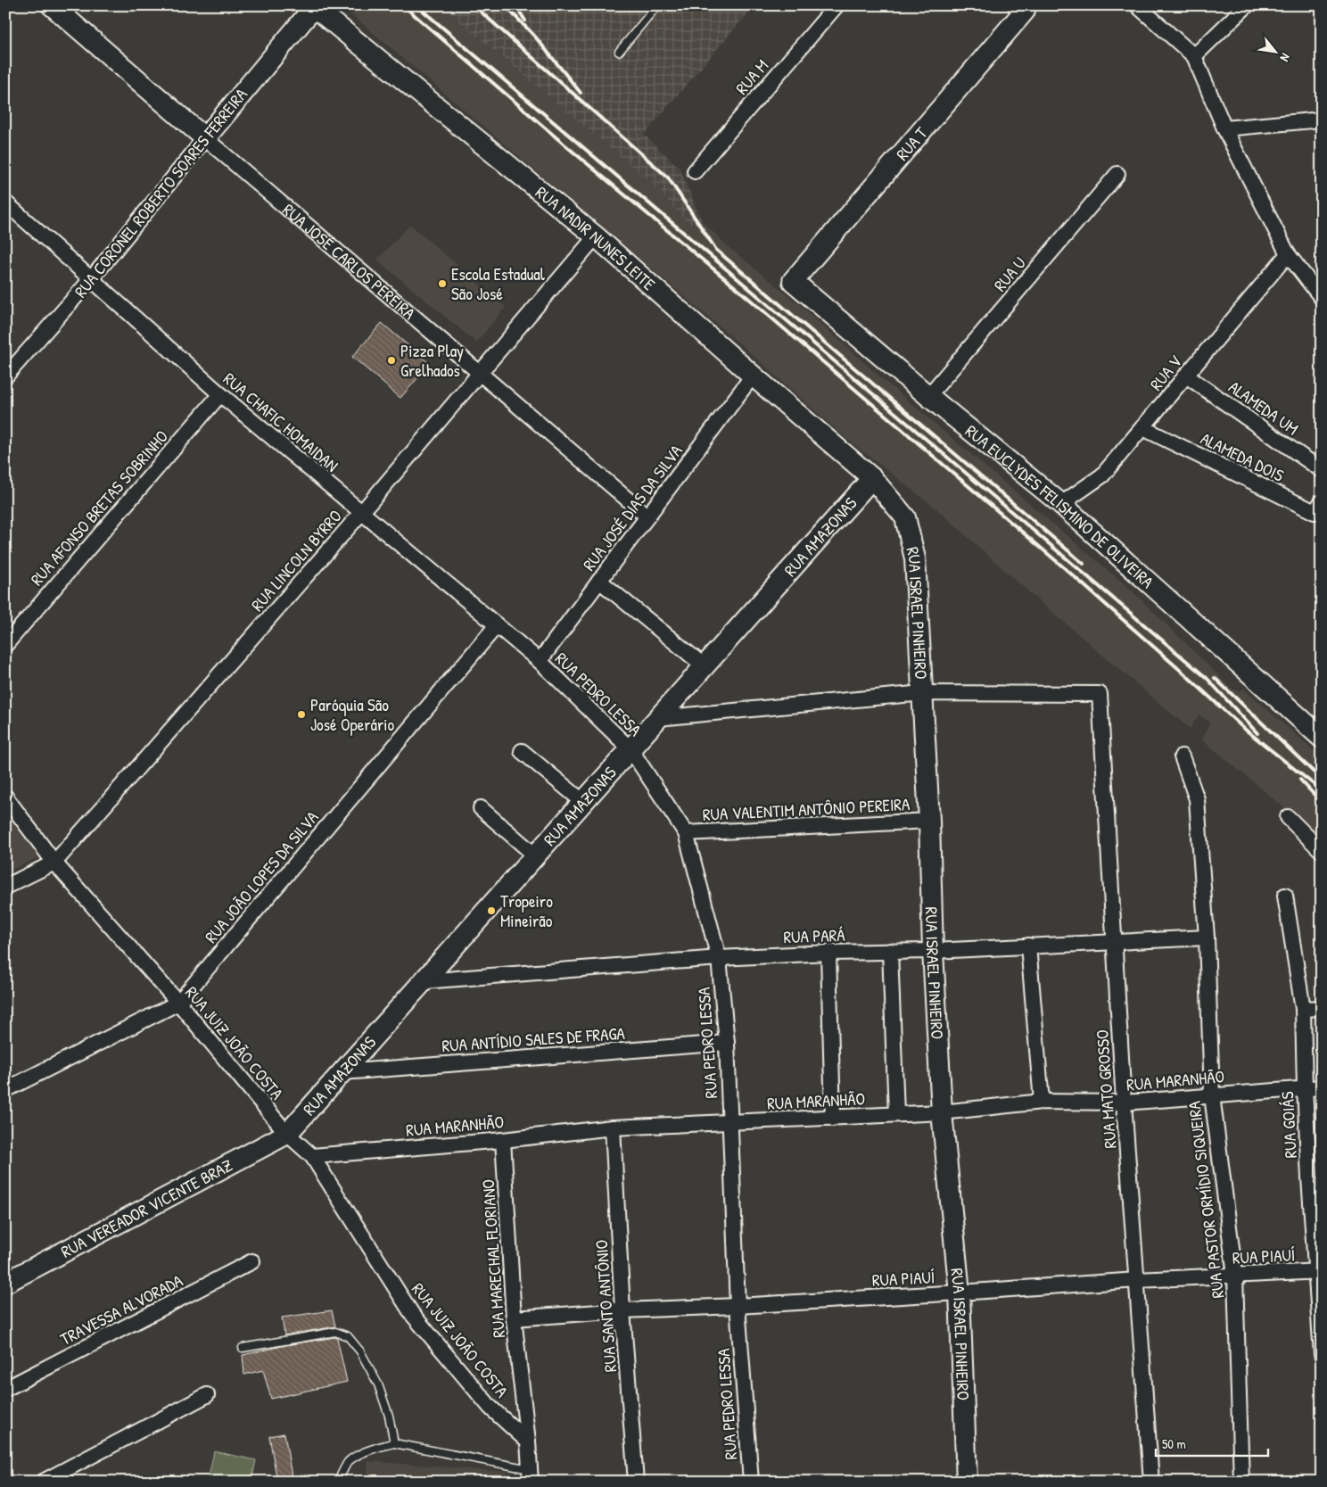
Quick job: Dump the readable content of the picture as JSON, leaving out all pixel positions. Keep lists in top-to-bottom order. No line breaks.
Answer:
{"streets":{"street":["RUA M","RUA T","RUA CORONEL ROBERTO SOARES FERREIRA","RUA NADIR NUNES LEITE","RUA JOSÉ CARLOS PEREIRA","RUA U","RUA V","ALAMEDA UM","RUA CHAFIC HOMAIDAN","ALAMEDA DOIS","RUA EUCLYDES FELISMINO DE OLIVEIRA","RUA AFONSO BRETAS SOBRINHO","RUA JOSÉ DIAS DA SILVA","RUA AMAZONAS","RUA LINCOLN BYRRO","RUA ISRAEL PINHEIRO","RUA PEDRO LESSA","RUA VALENTIM ANTÔNIO PEREIRA","RUA JOÃO LOPES DA SILVA","RUA PARÁ","RUA ANTÍDIO SALES DE FRAGA","RUA JUIZ JOÃO COSTA","RUA MARANHÃO","RUA MATO GROSSO","RUA GOIÁS","RUA PASTOR ORMÍDIO SIQUEIRA","RUA VEREADOR VICENTE BRAZ","RUA PIAUÍ","RUA MARECHAL FLORIANO","RUA SANTO ANTÔNIO","TRAVESSA ALVORADA"]},"crossings":[["RUA T","RUA EUCLYDES FELISMINO DE OLIVEIRA"],["RUA CORONEL ROBERTO SOARES FERREIRA","RUA NADIR NUNES LEITE"],["RUA CORONEL ROBERTO SOARES FERREIRA","RUA JOSÉ CARLOS PEREIRA"],["RUA CORONEL ROBERTO SOARES FERREIRA","RUA CHAFIC HOMAIDAN"],["RUA NADIR NUNES LEITE","RUA JOSÉ DIAS DA SILVA"],["RUA NADIR NUNES LEITE","RUA AMAZONAS"],["RUA NADIR NUNES LEITE","RUA LINCOLN BYRRO"],["RUA NADIR NUNES LEITE","RUA ISRAEL PINHEIRO"],["RUA JOSÉ CARLOS PEREIRA","RUA JOSÉ DIAS DA SILVA"],["RUA JOSÉ CARLOS PEREIRA","RUA LINCOLN BYRRO"],["RUA U","RUA EUCLYDES FELISMINO DE OLIVEIRA"],["RUA V","ALAMEDA UM"],["RUA V","ALAMEDA DOIS"],["RUA V","RUA EUCLYDES FELISMINO DE OLIVEIRA"],["RUA CHAFIC HOMAIDAN","RUA AFONSO BRETAS SOBRINHO"],["RUA CHAFIC HOMAIDAN","RUA JOSÉ DIAS DA SILVA"],["RUA CHAFIC HOMAIDAN","RUA LINCOLN BYRRO"],["RUA CHAFIC HOMAIDAN","RUA PEDRO LESSA"],["RUA CHAFIC HOMAIDAN","RUA JOÃO LOPES DA SILVA"],["RUA JOSÉ DIAS DA SILVA","RUA PEDRO LESSA"],["RUA AMAZONAS","RUA ISRAEL PINHEIRO"],["RUA AMAZONAS","RUA PEDRO LESSA"],["RUA AMAZONAS","RUA PARÁ"],["RUA AMAZONAS","RUA ANTÍDIO SALES DE FRAGA"],["RUA AMAZONAS","RUA JUIZ JOÃO COSTA"],["RUA AMAZONAS","RUA VEREADOR VICENTE BRAZ"],["RUA LINCOLN BYRRO","RUA JUIZ JOÃO COSTA"],["RUA ISRAEL PINHEIRO","RUA VALENTIM ANTÔNIO PEREIRA"],["RUA ISRAEL PINHEIRO","RUA PARÁ"],["RUA ISRAEL PINHEIRO","RUA MARANHÃO"],["RUA ISRAEL PINHEIRO","RUA MATO GROSSO"],["RUA ISRAEL PINHEIRO","RUA PIAUÍ"],["RUA PEDRO LESSA","RUA VALENTIM ANTÔNIO PEREIRA"],["RUA PEDRO LESSA","RUA PARÁ"],["RUA PEDRO LESSA","RUA ANTÍDIO SALES DE FRAGA"],["RUA PEDRO LESSA","RUA MARANHÃO"],["RUA PEDRO LESSA","RUA PIAUÍ"],["RUA JOÃO LOPES DA SILVA","RUA JUIZ JOÃO COSTA"],["RUA PARÁ","RUA MATO GROSSO"],["RUA PARÁ","RUA PASTOR ORMÍDIO SIQUEIRA"],["RUA JUIZ JOÃO COSTA","RUA MARANHÃO"],["RUA JUIZ JOÃO COSTA","RUA VEREADOR VICENTE BRAZ"],["RUA JUIZ JOÃO COSTA","RUA MARECHAL FLORIANO"],["RUA MARANHÃO","RUA MATO GROSSO"],["RUA MARANHÃO","RUA GOIÁS"],["RUA MARANHÃO","RUA PASTOR ORMÍDIO SIQUEIRA"],["RUA MARANHÃO","RUA MARECHAL FLORIANO"],["RUA MARANHÃO","RUA SANTO ANTÔNIO"],["RUA MATO GROSSO","RUA PIAUÍ"],["RUA GOIÁS","RUA PIAUÍ"],["RUA PASTOR ORMÍDIO SIQUEIRA","RUA PIAUÍ"],["RUA PIAUÍ","RUA MARECHAL FLORIANO"],["RUA PIAUÍ","RUA SANTO ANTÔNIO"]],"places":["Escola Estadual São José","Pizza Play Grelhados","Paróquia São José Operário","Tropeiro Mineirão"],"scale_bar":"50 m","north":"bottom right"}
